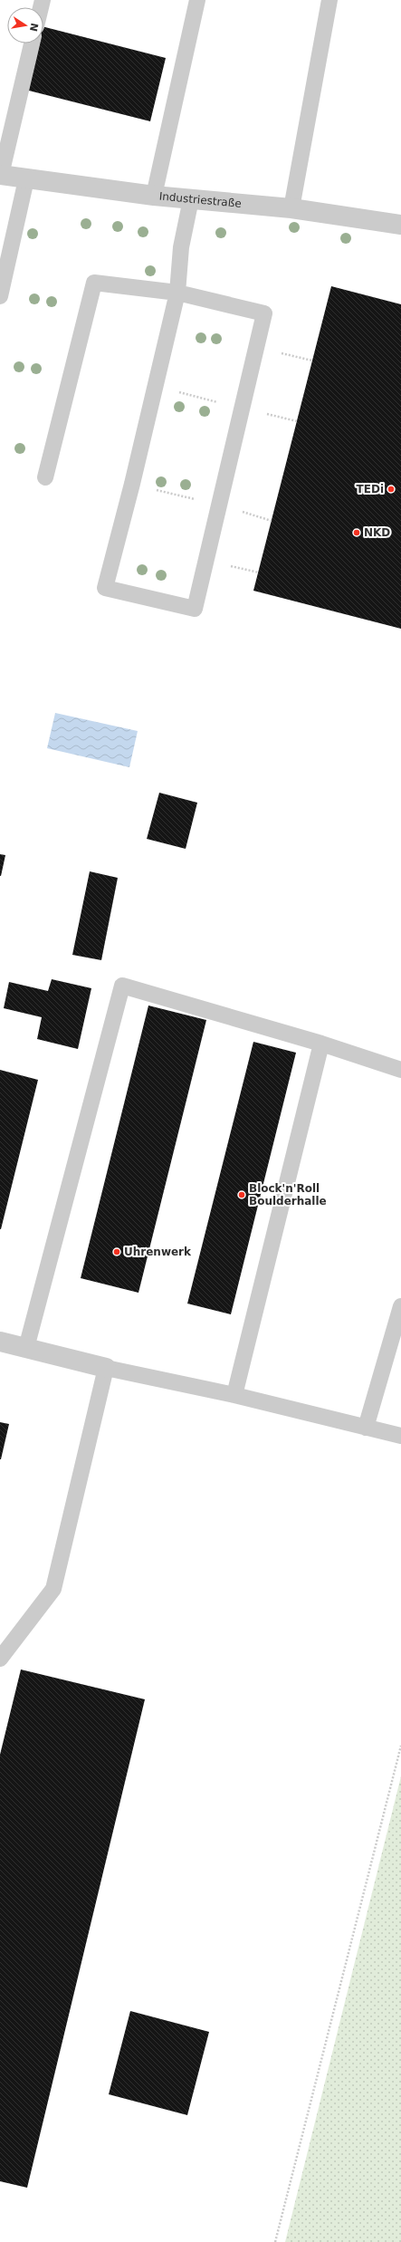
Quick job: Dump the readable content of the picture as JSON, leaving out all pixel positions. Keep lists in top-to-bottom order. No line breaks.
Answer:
{"streets":{"street":["Industriestraße"]},"places":["TEDi","NKD","Block'n'Roll Boulderhalle","Uhrenwerk"],"north":"right"}
